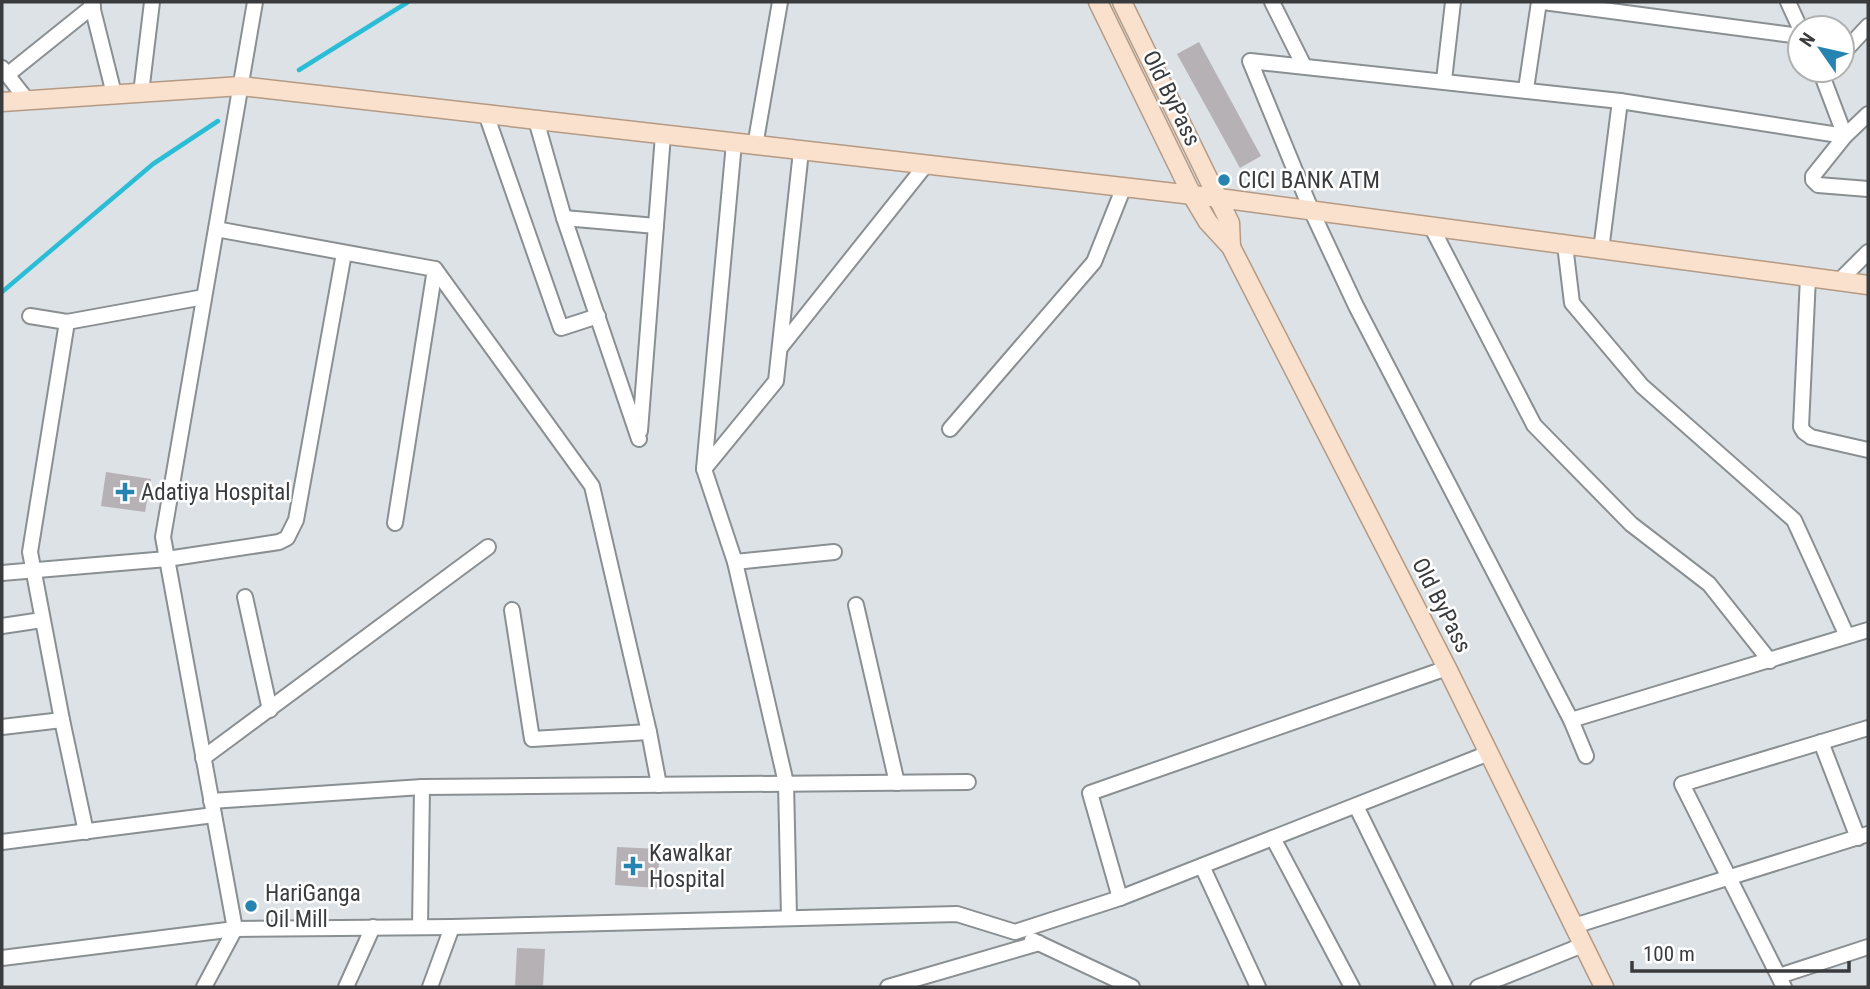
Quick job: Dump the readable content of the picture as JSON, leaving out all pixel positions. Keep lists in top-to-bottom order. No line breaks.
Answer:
{"streets":{"main road":["Old ByPass"]},"places":{"other":["CICI BANK ATM","HariGanga Oil Mill"],"health":["Adatiya Hospital","Kawalkar Hospital"]},"scale_bar":"100 m","north":"top left"}
